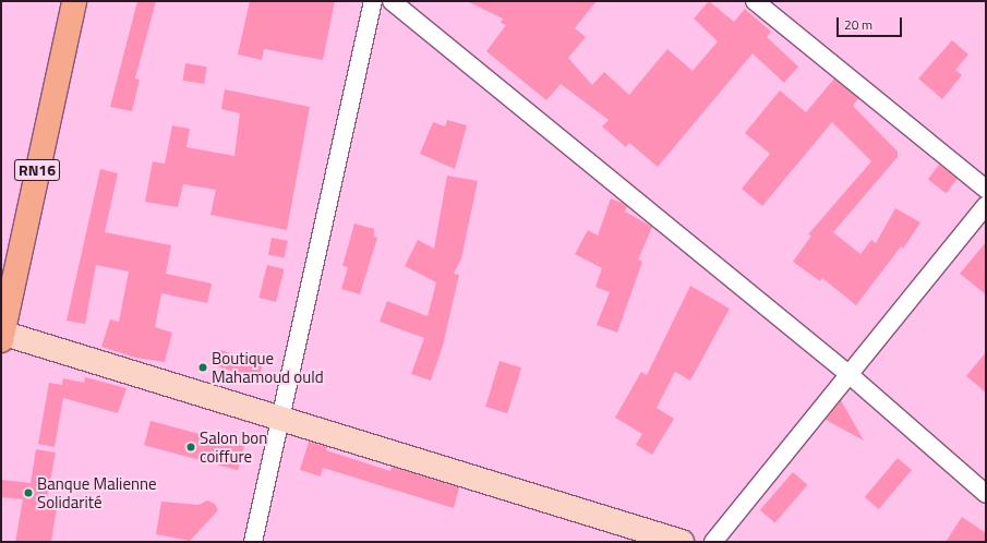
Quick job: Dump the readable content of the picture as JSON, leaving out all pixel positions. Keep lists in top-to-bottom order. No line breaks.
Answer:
{"streets":{"main road":["RN16"]},"places":["Boutique Mahamoud ould","Salon bon coiffure","Banque Malienne Solidarité"],"scale_bar":"20 m"}
